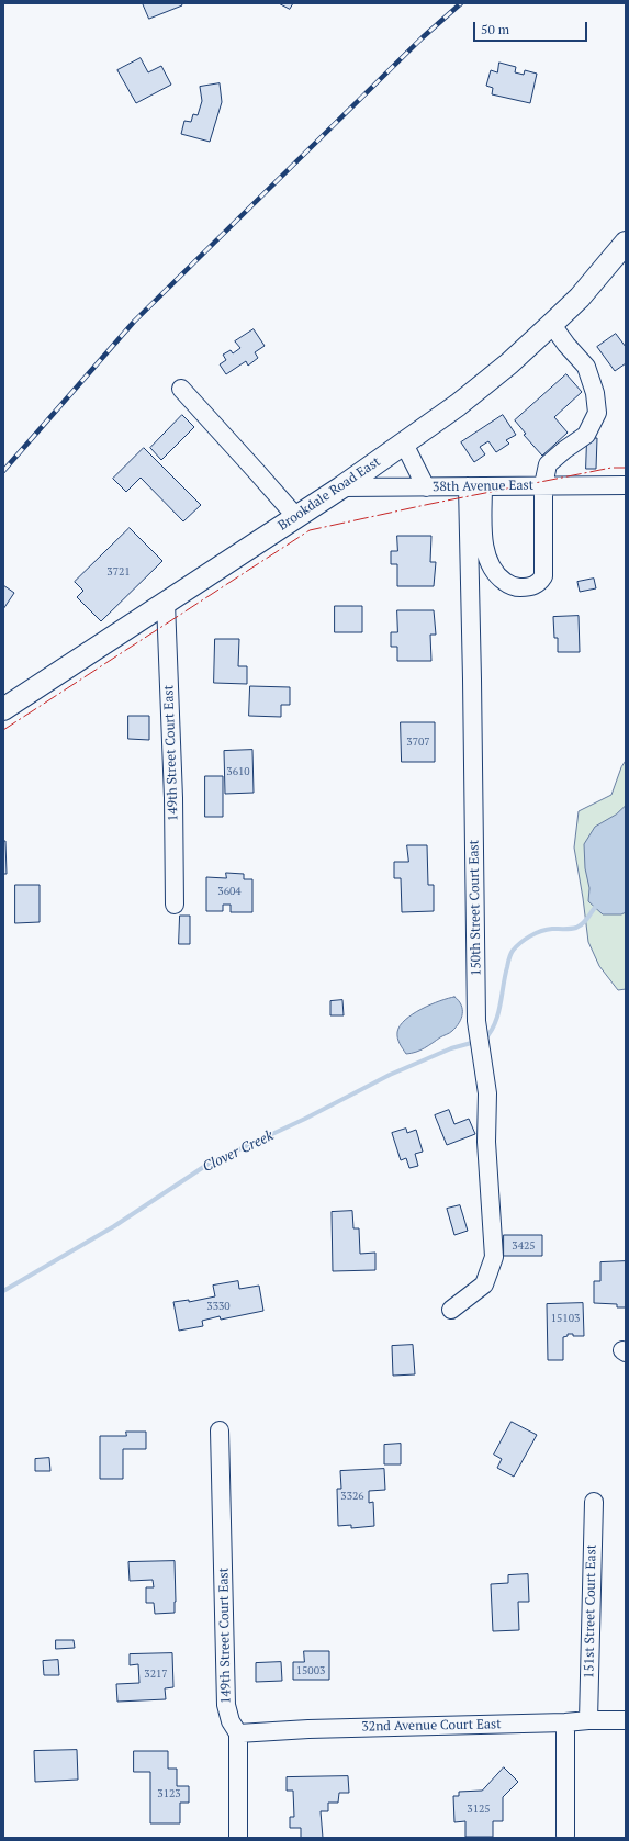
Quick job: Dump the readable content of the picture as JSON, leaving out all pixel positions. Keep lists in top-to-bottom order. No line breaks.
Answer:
{"streets":{"main road":["Brookdale Road East"],"street":["38th Avenue East","149th Street Court East","150th Street Court East","151st Street Court East","32nd Avenue Court East"]},"crossings":[["38th Avenue East","Brookdale Road East"],["38th Avenue East","150th Street Court East"],["Brookdale Road East","149th Street Court East"],["149th Street Court East","32nd Avenue Court East"],["151st Street Court East","32nd Avenue Court East"]],"water":["Clover Creek"],"house_numbers":["3721","3707","3610","3604","3425","3330","15103","3326","15003","3217","3123","3125"],"scale_bar":"50 m"}
